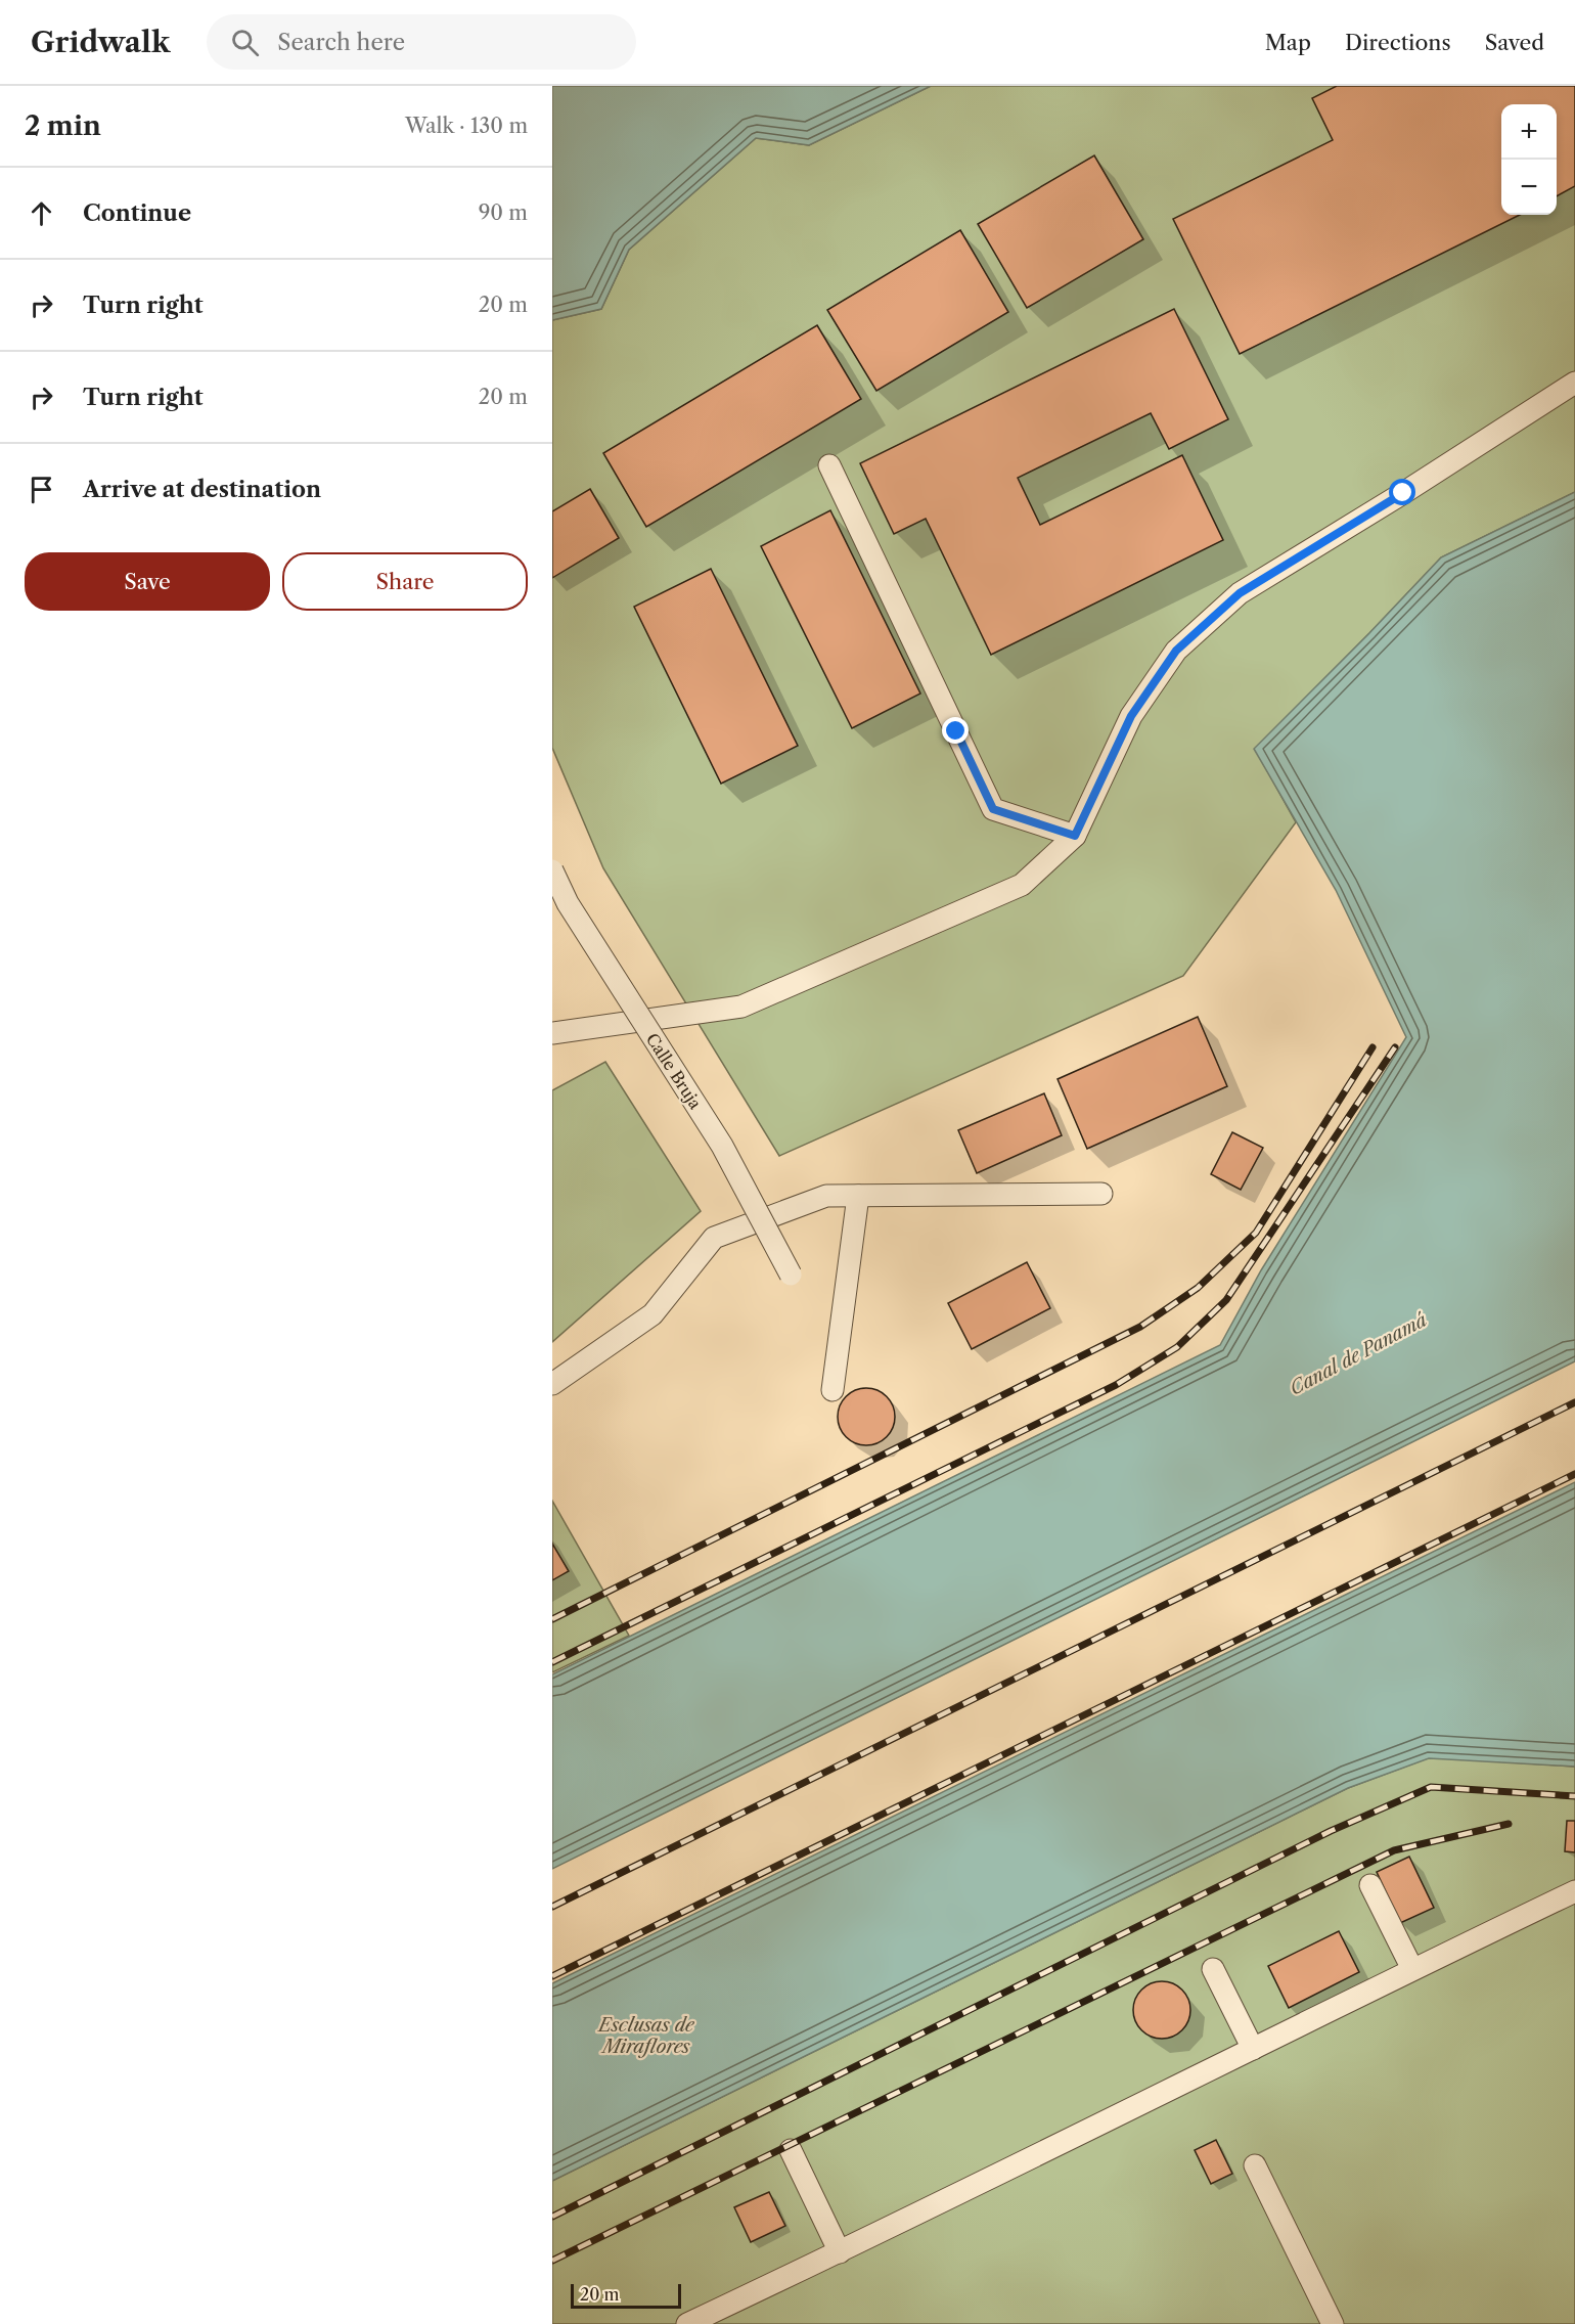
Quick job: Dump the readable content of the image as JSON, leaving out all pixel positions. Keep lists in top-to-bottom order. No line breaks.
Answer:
{"streets":{"lane":["Calle Bruja"]},"water":["Canal de Panamá","Esclusas de Miraflores"],"scale_bar":"20 m","page":{"header":"Gridwalk","search":"Search here","nav":["Map","Directions","Saved"],"heading":["2 min","Walk · 130 m"],"map_buttons":["+","−"],"list":[["Continue","90 m"],["Turn right","20 m"],["Turn right","20 m"],"Arrive at destination"],"buttons":["Save","Share"],"scale":"20 m"}}
